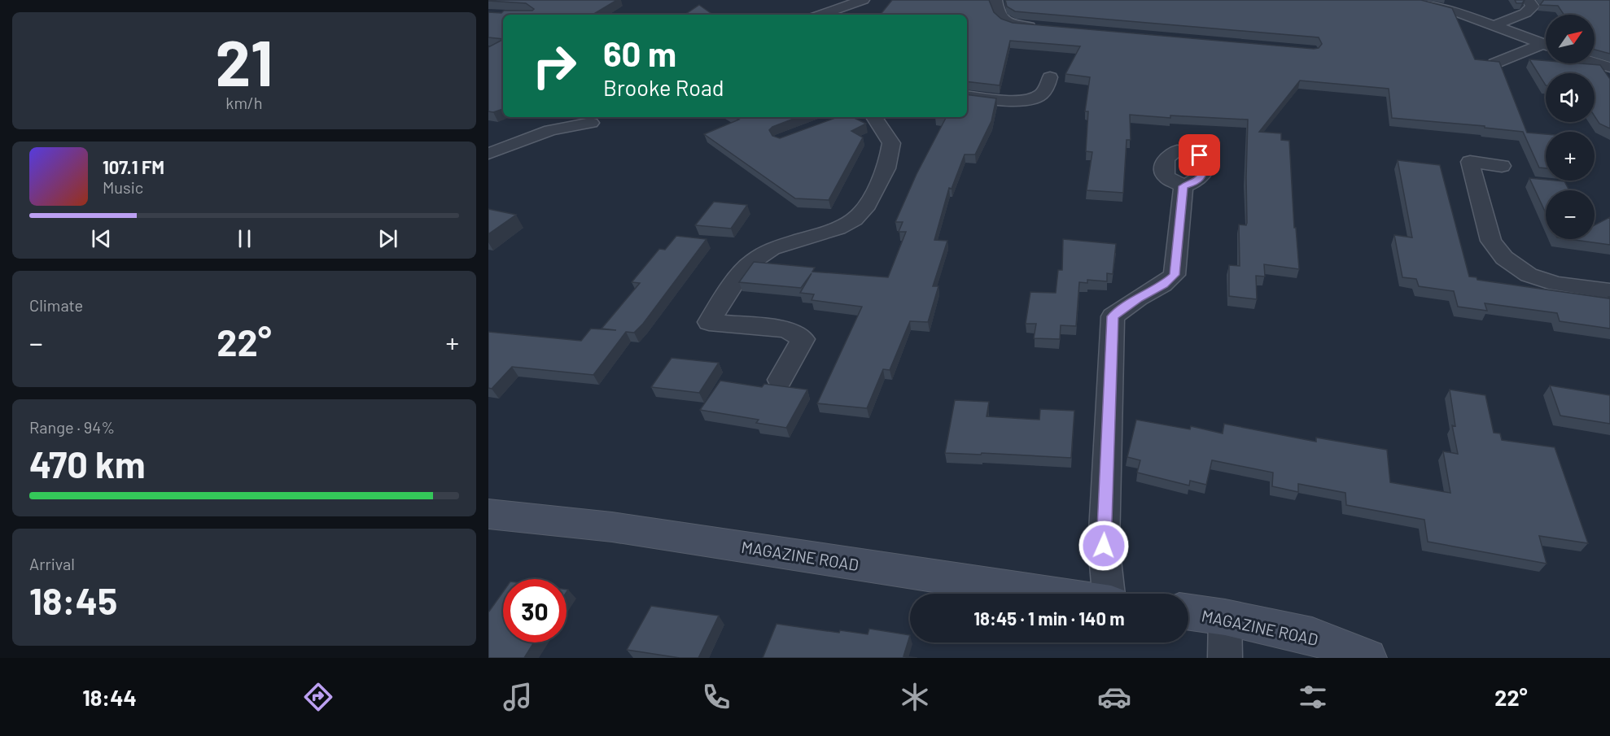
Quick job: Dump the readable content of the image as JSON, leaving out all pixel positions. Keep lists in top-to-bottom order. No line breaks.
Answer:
{"streets":{"street":["MAGAZINE ROAD"]},"north":"top right","page":{"tile":[["21","km/h"],"Climate",["Range · 94%","470 km"],["Arrival","18:45"]],"map_buttons":["+","−"],"turn":["60 m","Brooke Road"],"song":["107.1 FM","Music"],"heat":["−","22°","+"],"limit":"30","trip":"18:45 · 1 min · 140 m","tabs":["18:44","22°"]}}
